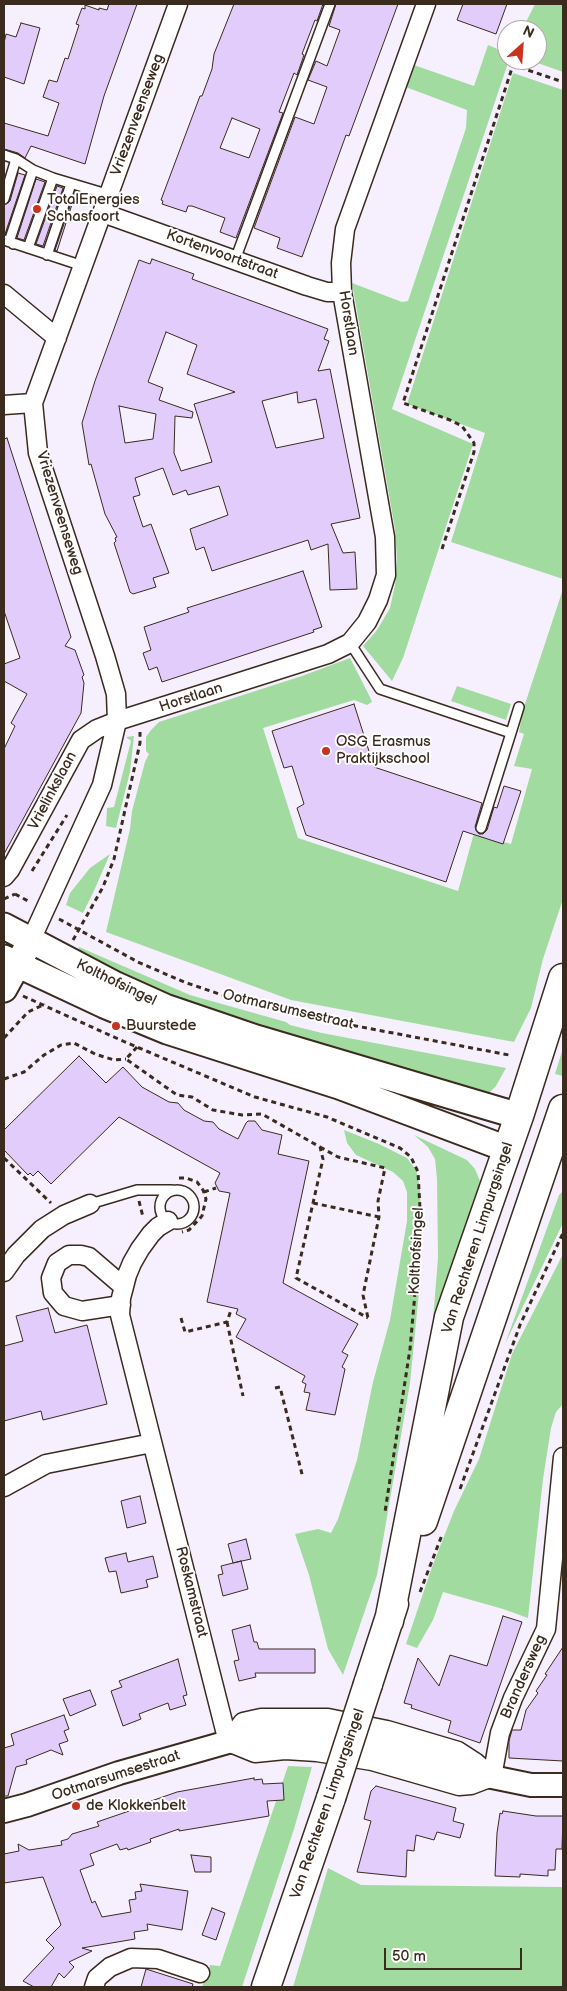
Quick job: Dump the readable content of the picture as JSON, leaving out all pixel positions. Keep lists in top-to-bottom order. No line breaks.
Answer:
{"streets":{"main road":["Vriezenveenseweg","Kolthofsingel","Van Rechteren Limpurgsingel"],"street":["Kortenvoortstraat","Horstlaan","Vrielinkslaan","Ootmarsumsestraat","Roskamstraat","Brandersweg"]},"crossings":[["Vriezenveenseweg","Kortenvoortstraat"],["Vriezenveenseweg","Horstlaan"],["Vriezenveenseweg","Vrielinkslaan"],["Vriezenveenseweg","Kolthofsingel"],["Kortenvoortstraat","Horstlaan"],["Horstlaan","Vrielinkslaan"],["Horstlaan","Ootmarsumsestraat"],["Kolthofsingel","Van Rechteren Limpurgsingel"],["Ootmarsumsestraat","Roskamstraat"],["Ootmarsumsestraat","Brandersweg"]],"places":["TotalEnergies Schasfoort","OSG Erasmus Praktijkschool","Buurstede","de Klokkenbelt"],"scale_bar":"50 m","north":"top right"}
